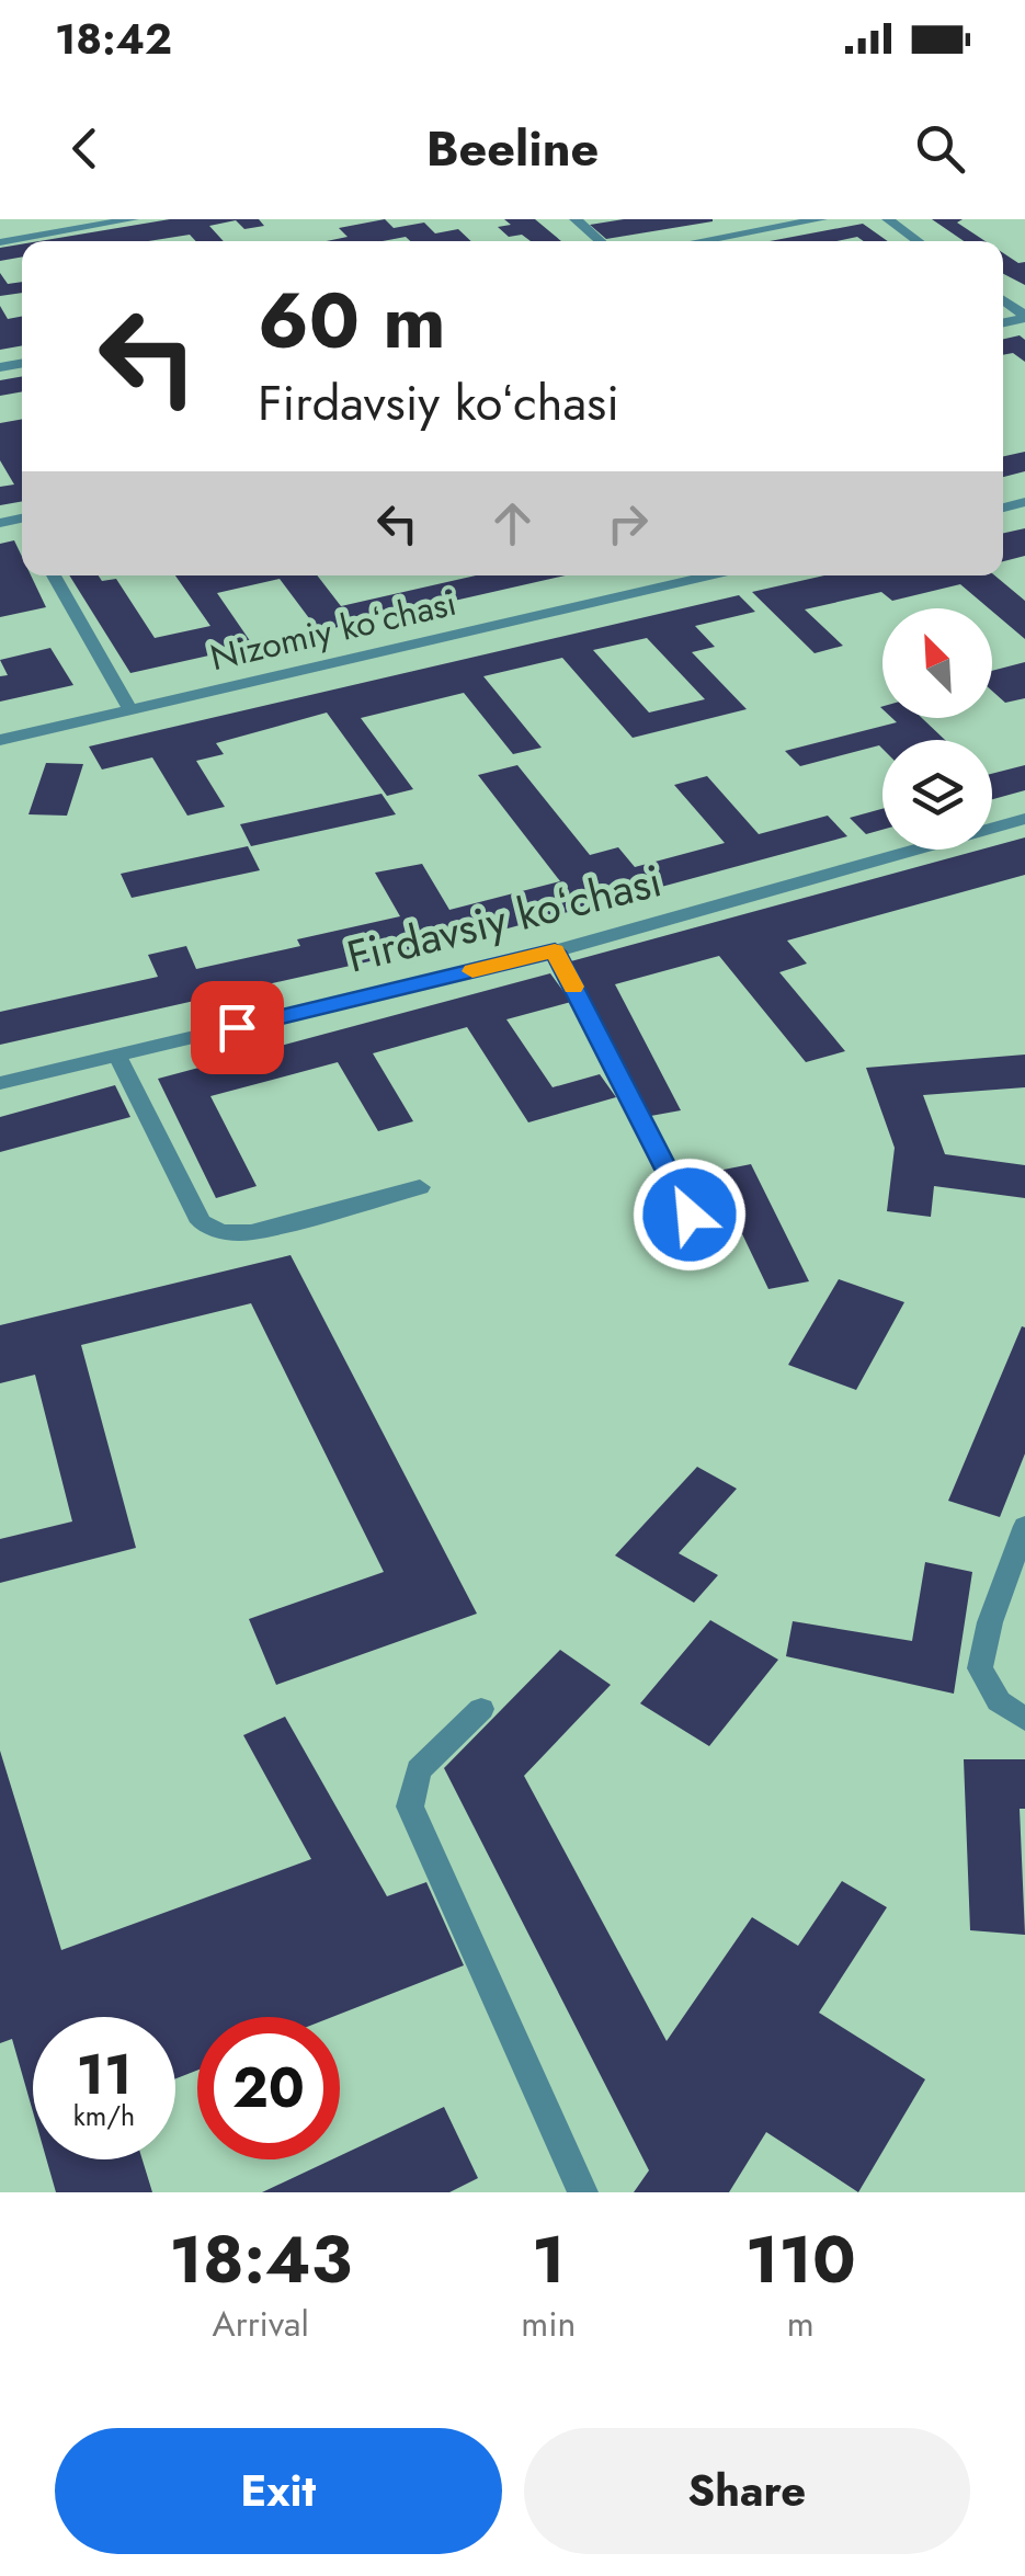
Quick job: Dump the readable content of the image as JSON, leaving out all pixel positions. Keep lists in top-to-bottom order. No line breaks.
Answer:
{"streets":{"street":["Nizomiy koʻchasi","Firdavsiy koʻchasi"]},"north":"top left","page":{"status":"18:42","header":"Beeline","turn":["60 m","Firdavsiy koʻchasi"],"speed":"11 km/h","limit":"20","eta":["18:43","Arrival","1","min","110","m"],"buttons":["Exit","Share"]}}
